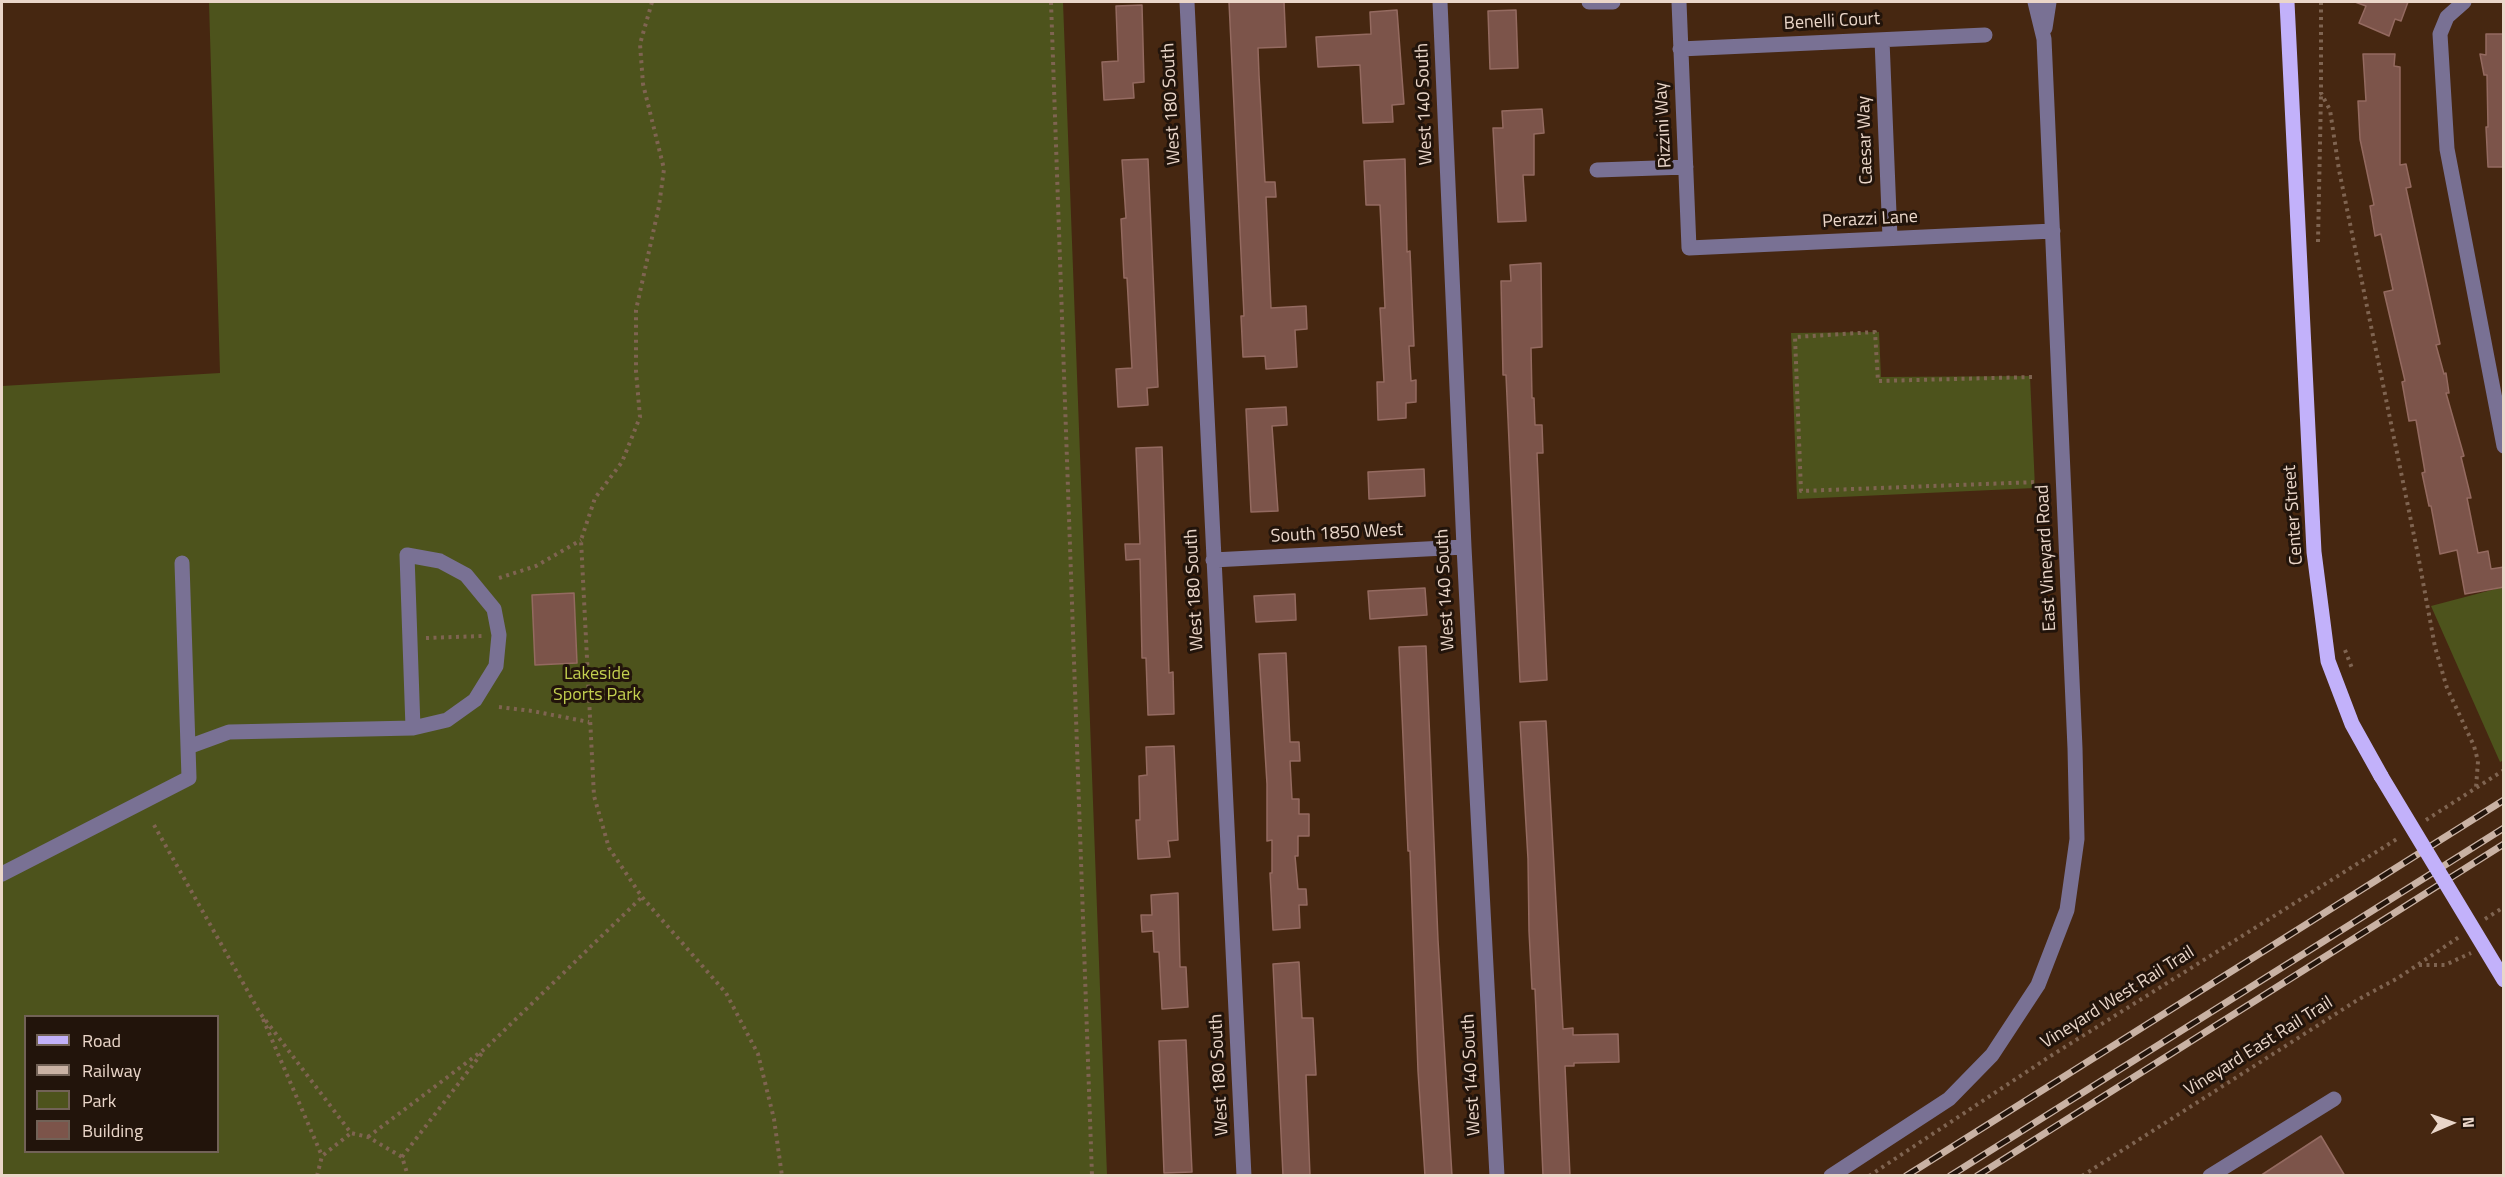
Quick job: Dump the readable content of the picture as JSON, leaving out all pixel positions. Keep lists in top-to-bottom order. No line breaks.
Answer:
{"streets":{"main road":["Center Street"],"street":["Benelli Court","West 180 South","West 140 South","Rizzini Way","Caesar Way","Perazzi Lane","South 1850 West","East Vineyard Road"],"path":["Vineyard West Rail Trail","Vineyard East Rail Trail"]},"crossings":[["Benelli Court","Rizzini Way"],["Benelli Court","Caesar Way"],["West 180 South","South 1850 West"],["West 140 South","South 1850 West"],["Rizzini Way","Perazzi Lane"],["Caesar Way","Perazzi Lane"],["Perazzi Lane","East Vineyard Road"]],"parks":["Lakeside Sports Park"],"legend":["Road","Railway","Park","Building"],"north":"right"}
